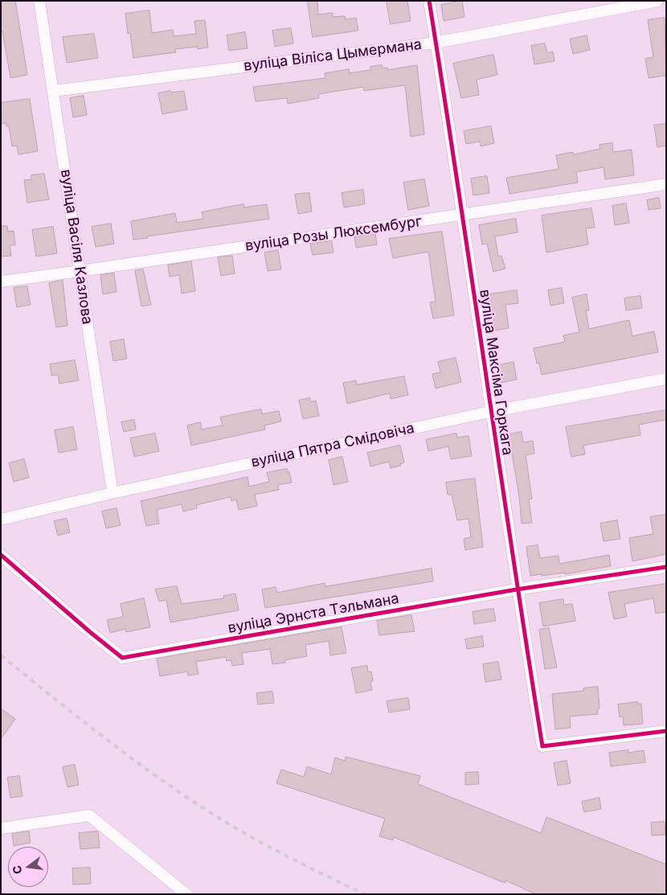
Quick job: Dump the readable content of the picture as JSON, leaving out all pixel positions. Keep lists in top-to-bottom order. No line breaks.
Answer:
{"streets":{"street":["вуліца Віліса Цымермана","вуліца Розы Люксембург","вуліца Васіля Казлова","вуліца Максіма Горкага","вуліца Пятра Смідовіча","вуліца Эрнста Тэльмана"]},"crossings":[["вуліца Віліса Цымермана","вуліца Васіля Казлова"],["вуліца Віліса Цымермана","вуліца Максіма Горкага"],["вуліца Розы Люксембург","вуліца Васіля Казлова"],["вуліца Розы Люксембург","вуліца Максіма Горкага"],["вуліца Васіля Казлова","вуліца Пятра Смідовіча"],["вуліца Максіма Горкага","вуліца Пятра Смідовіча"],["вуліца Максіма Горкага","вуліца Эрнста Тэльмана"]],"north":"left"}
